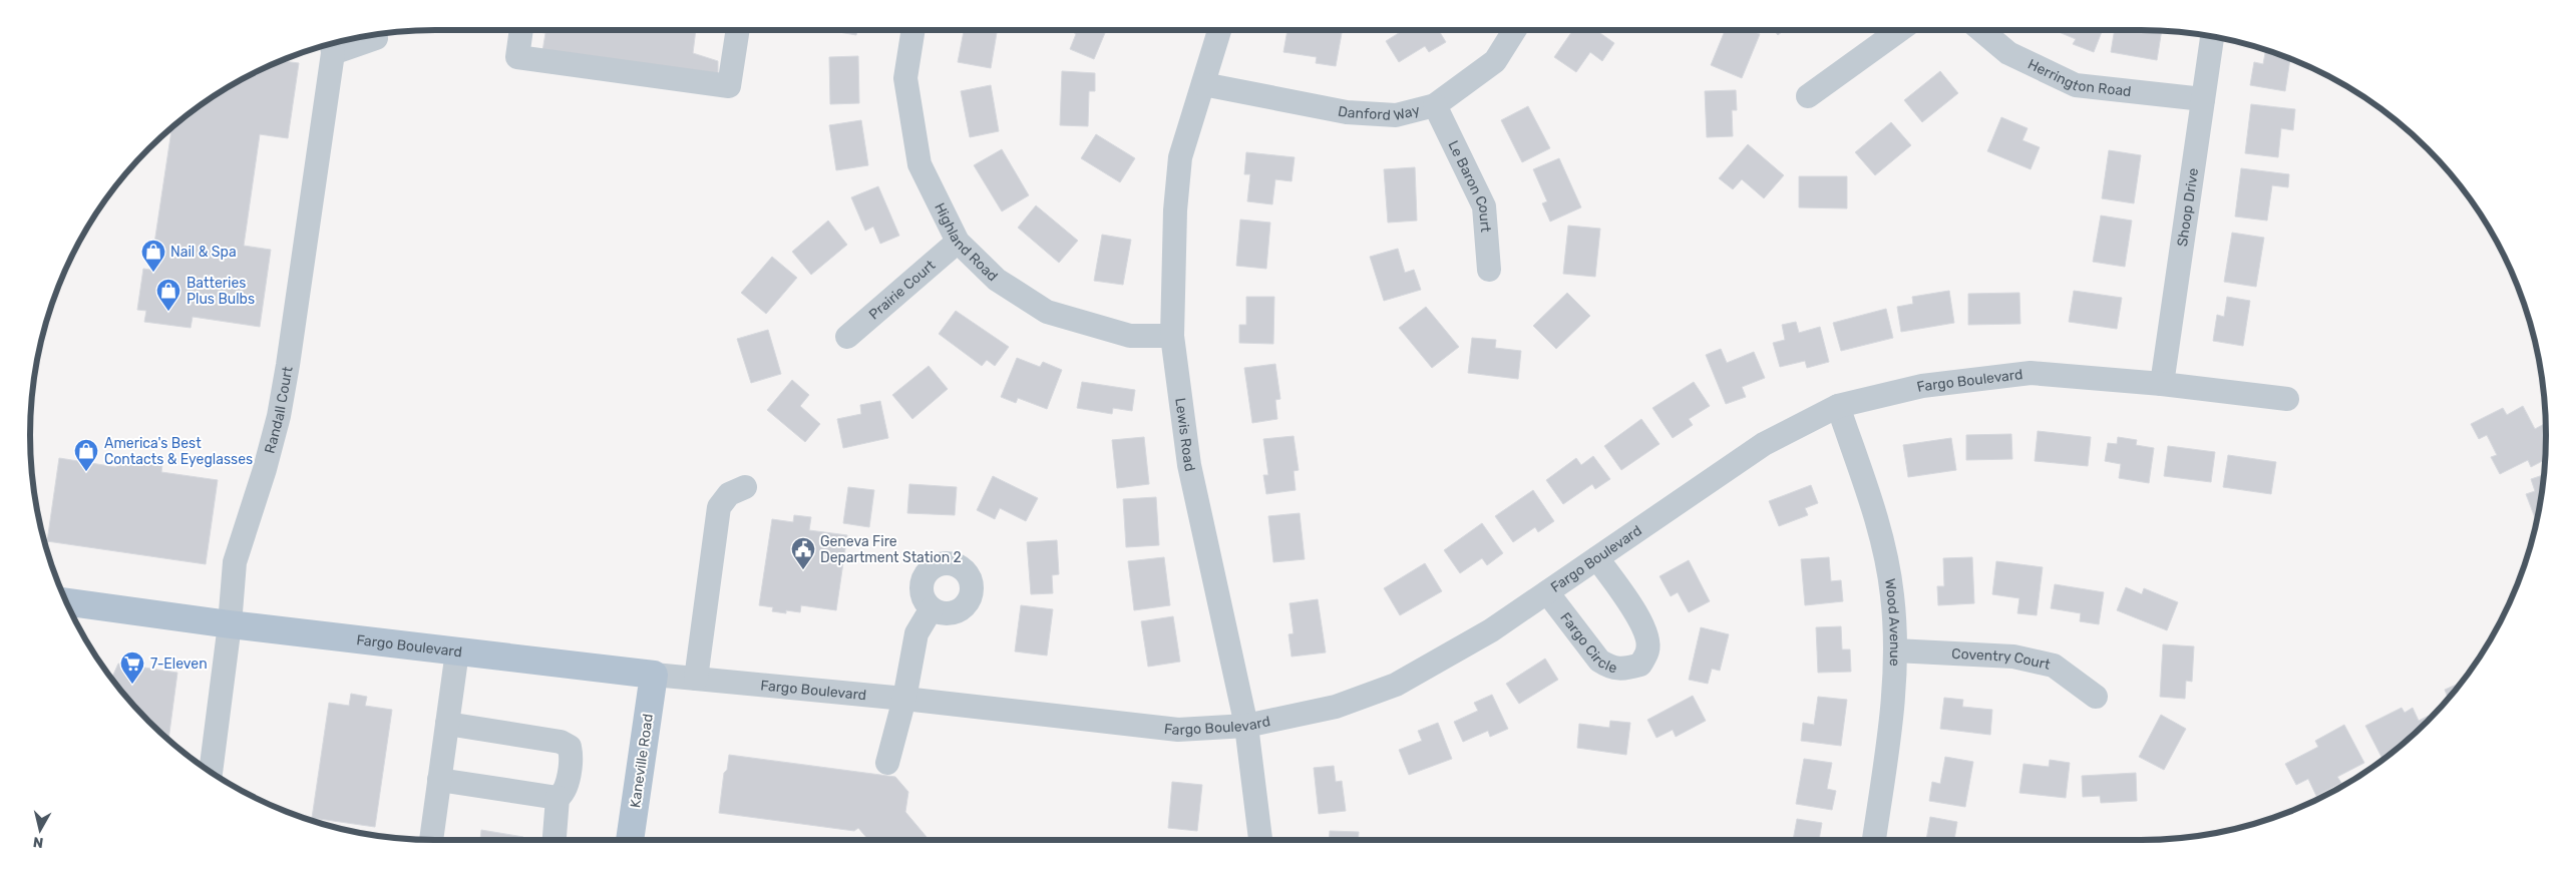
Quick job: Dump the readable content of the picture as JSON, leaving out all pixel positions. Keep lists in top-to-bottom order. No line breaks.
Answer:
{"streets":{"main road":["Fargo Boulevard","Kaneville Road"],"street":["Herrington Road","Danford Way","Le Baron Court","Shoop Drive","Highland Road","Prairie Court","Randall Court","Lewis Road","Wood Avenue","Fargo Circle","Coventry Court"]},"crossings":[["Herrington Road","Shoop Drive"],["Danford Way","Le Baron Court"],["Danford Way","Lewis Road"],["Shoop Drive","Fargo Boulevard"],["Highland Road","Prairie Court"],["Highland Road","Lewis Road"],["Fargo Boulevard","Randall Court"],["Fargo Boulevard","Lewis Road"],["Fargo Boulevard","Wood Avenue"],["Fargo Boulevard","Fargo Circle"],["Fargo Boulevard","Kaneville Road"],["Wood Avenue","Coventry Court"]],"places":{"shop":["Nail & Spa","Batteries Plus Bulbs","America's Best Contacts & Eyeglasses"],"public building":["Geneva Fire Department Station 2"],"supermarket":["7-Eleven"]},"north":"bottom"}
